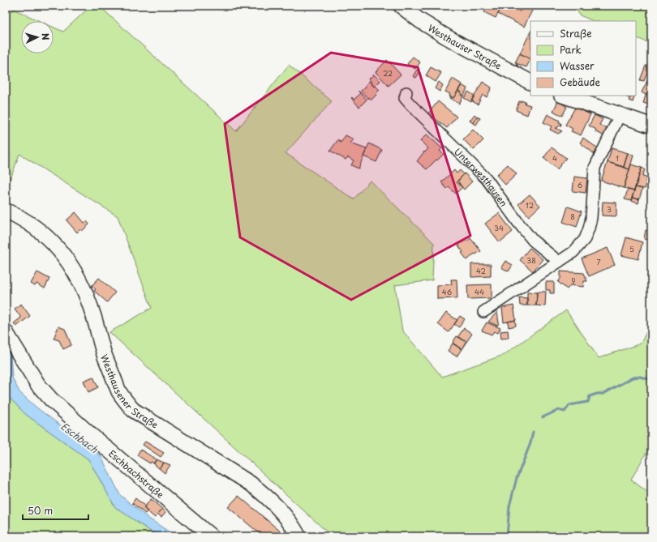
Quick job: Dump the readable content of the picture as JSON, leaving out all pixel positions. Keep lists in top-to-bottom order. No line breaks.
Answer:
{"streets":{"main road":["Westhauser Straße","Westhausener Straße","Eschbachstraße"],"street":["Unterwesthausen"]},"water":["Eschbach"],"house_numbers":["22","4","1","6","12","3","8","34","5","38","7","42","9","46","44"],"legend":["Straße","Park","Wasser","Gebäude"],"scale_bar":"50 m","north":"right"}
